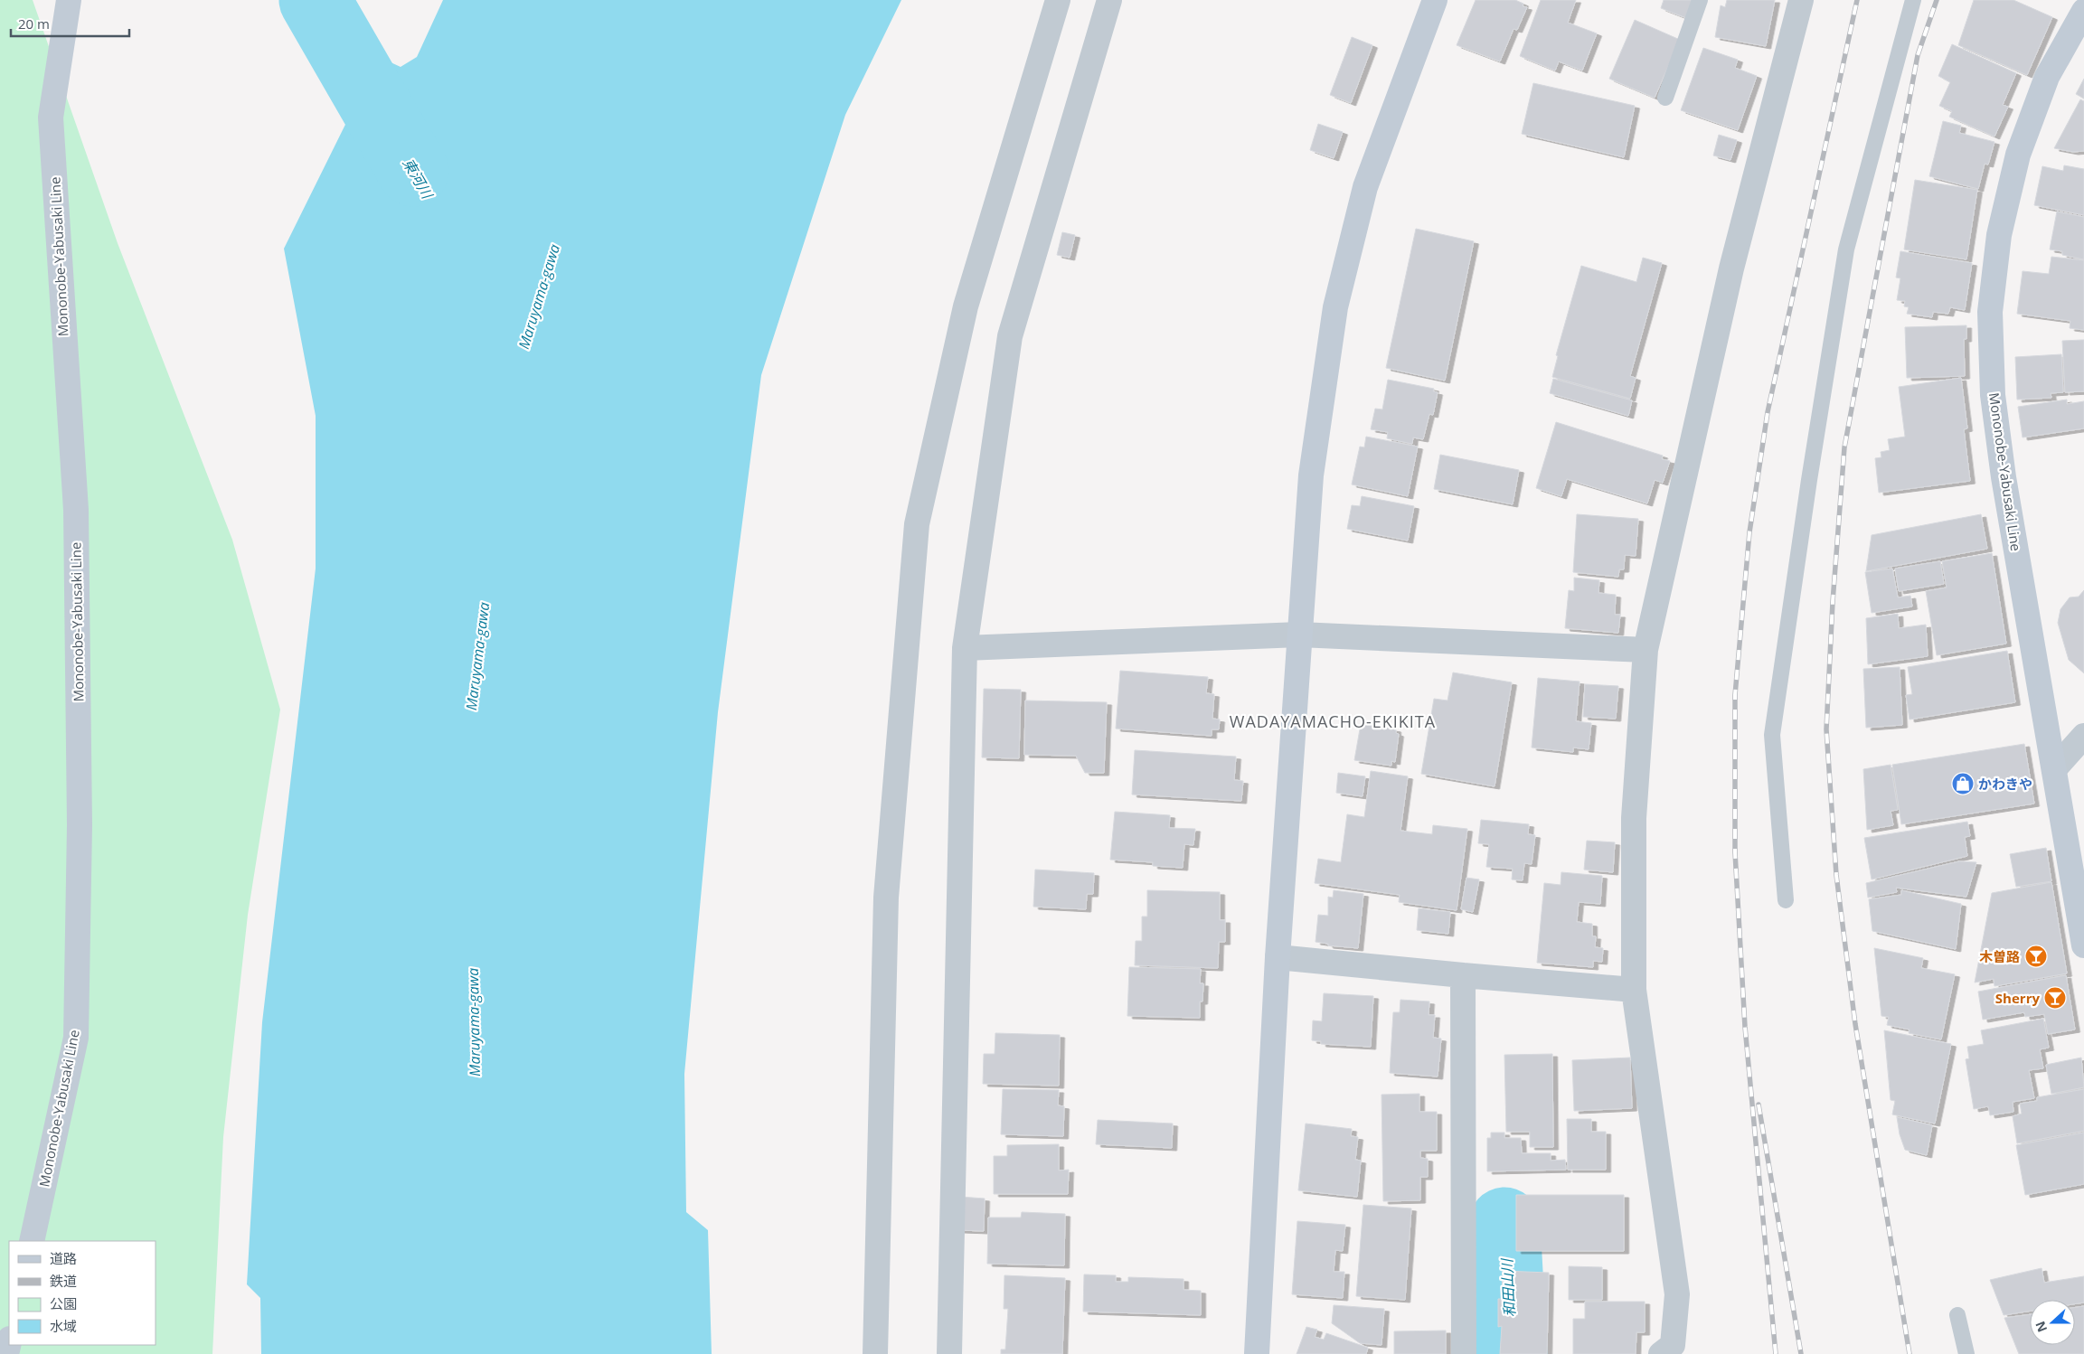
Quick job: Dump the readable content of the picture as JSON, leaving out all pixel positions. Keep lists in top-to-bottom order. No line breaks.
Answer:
{"streets":{"main road":["Mononobe-Yabusaki Line"]},"districts":["WADAYAMACHO-EKIKITA"],"water":["東河川","Maruyama-gawa","和田山川"],"places":{"shop":["かわきや"],"bar":["木曽路","Sherry"]},"legend":["道路","鉄道","公園","水域"],"scale_bar":"20 m","north":"left"}
